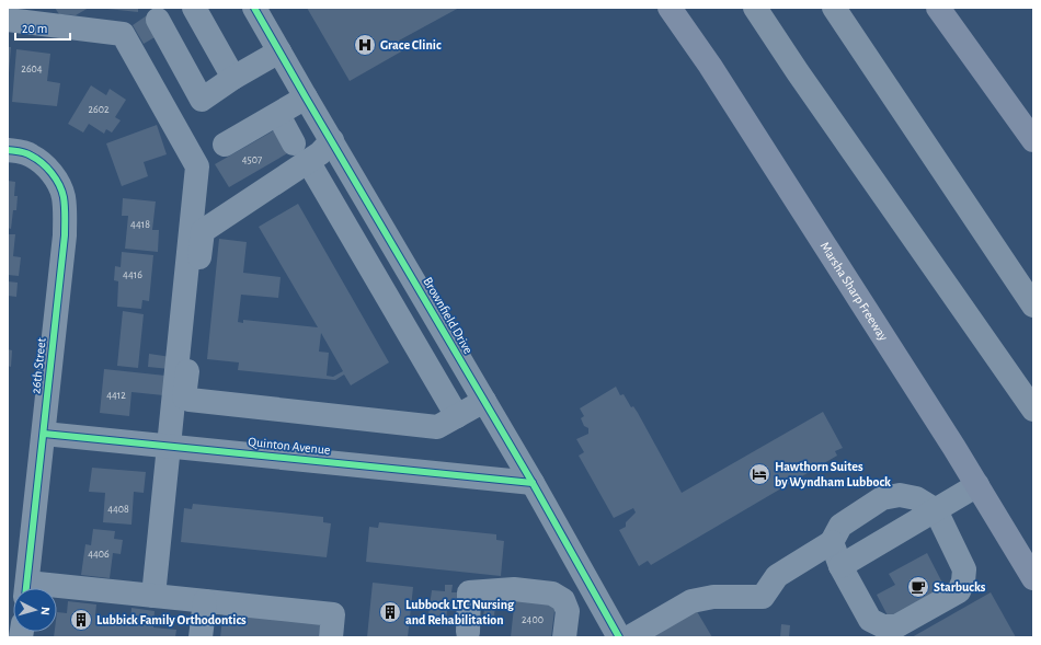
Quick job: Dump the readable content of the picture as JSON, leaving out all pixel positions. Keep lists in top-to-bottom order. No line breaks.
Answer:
{"streets":{"main road":["Marsha Sharp Freeway"],"street":["Brownfield Drive","26th Street","Quinton Avenue"]},"crossings":[["Brownfield Drive","Quinton Avenue"],["26th Street","Quinton Avenue"]],"places":{"hospital":["Grace Clinic"],"hotel":["Hawthorn Suites by Wyndham Lubbock"],"cafe":["Starbucks"],"building":["Lubbock LTC Nursing and Rehabilitation","Lubbick Family Orthodontics"]},"house_numbers":["2604","2602","4507","4418","4416","4412","4408","4406","2400"],"scale_bar":"20 m","north":"right"}
